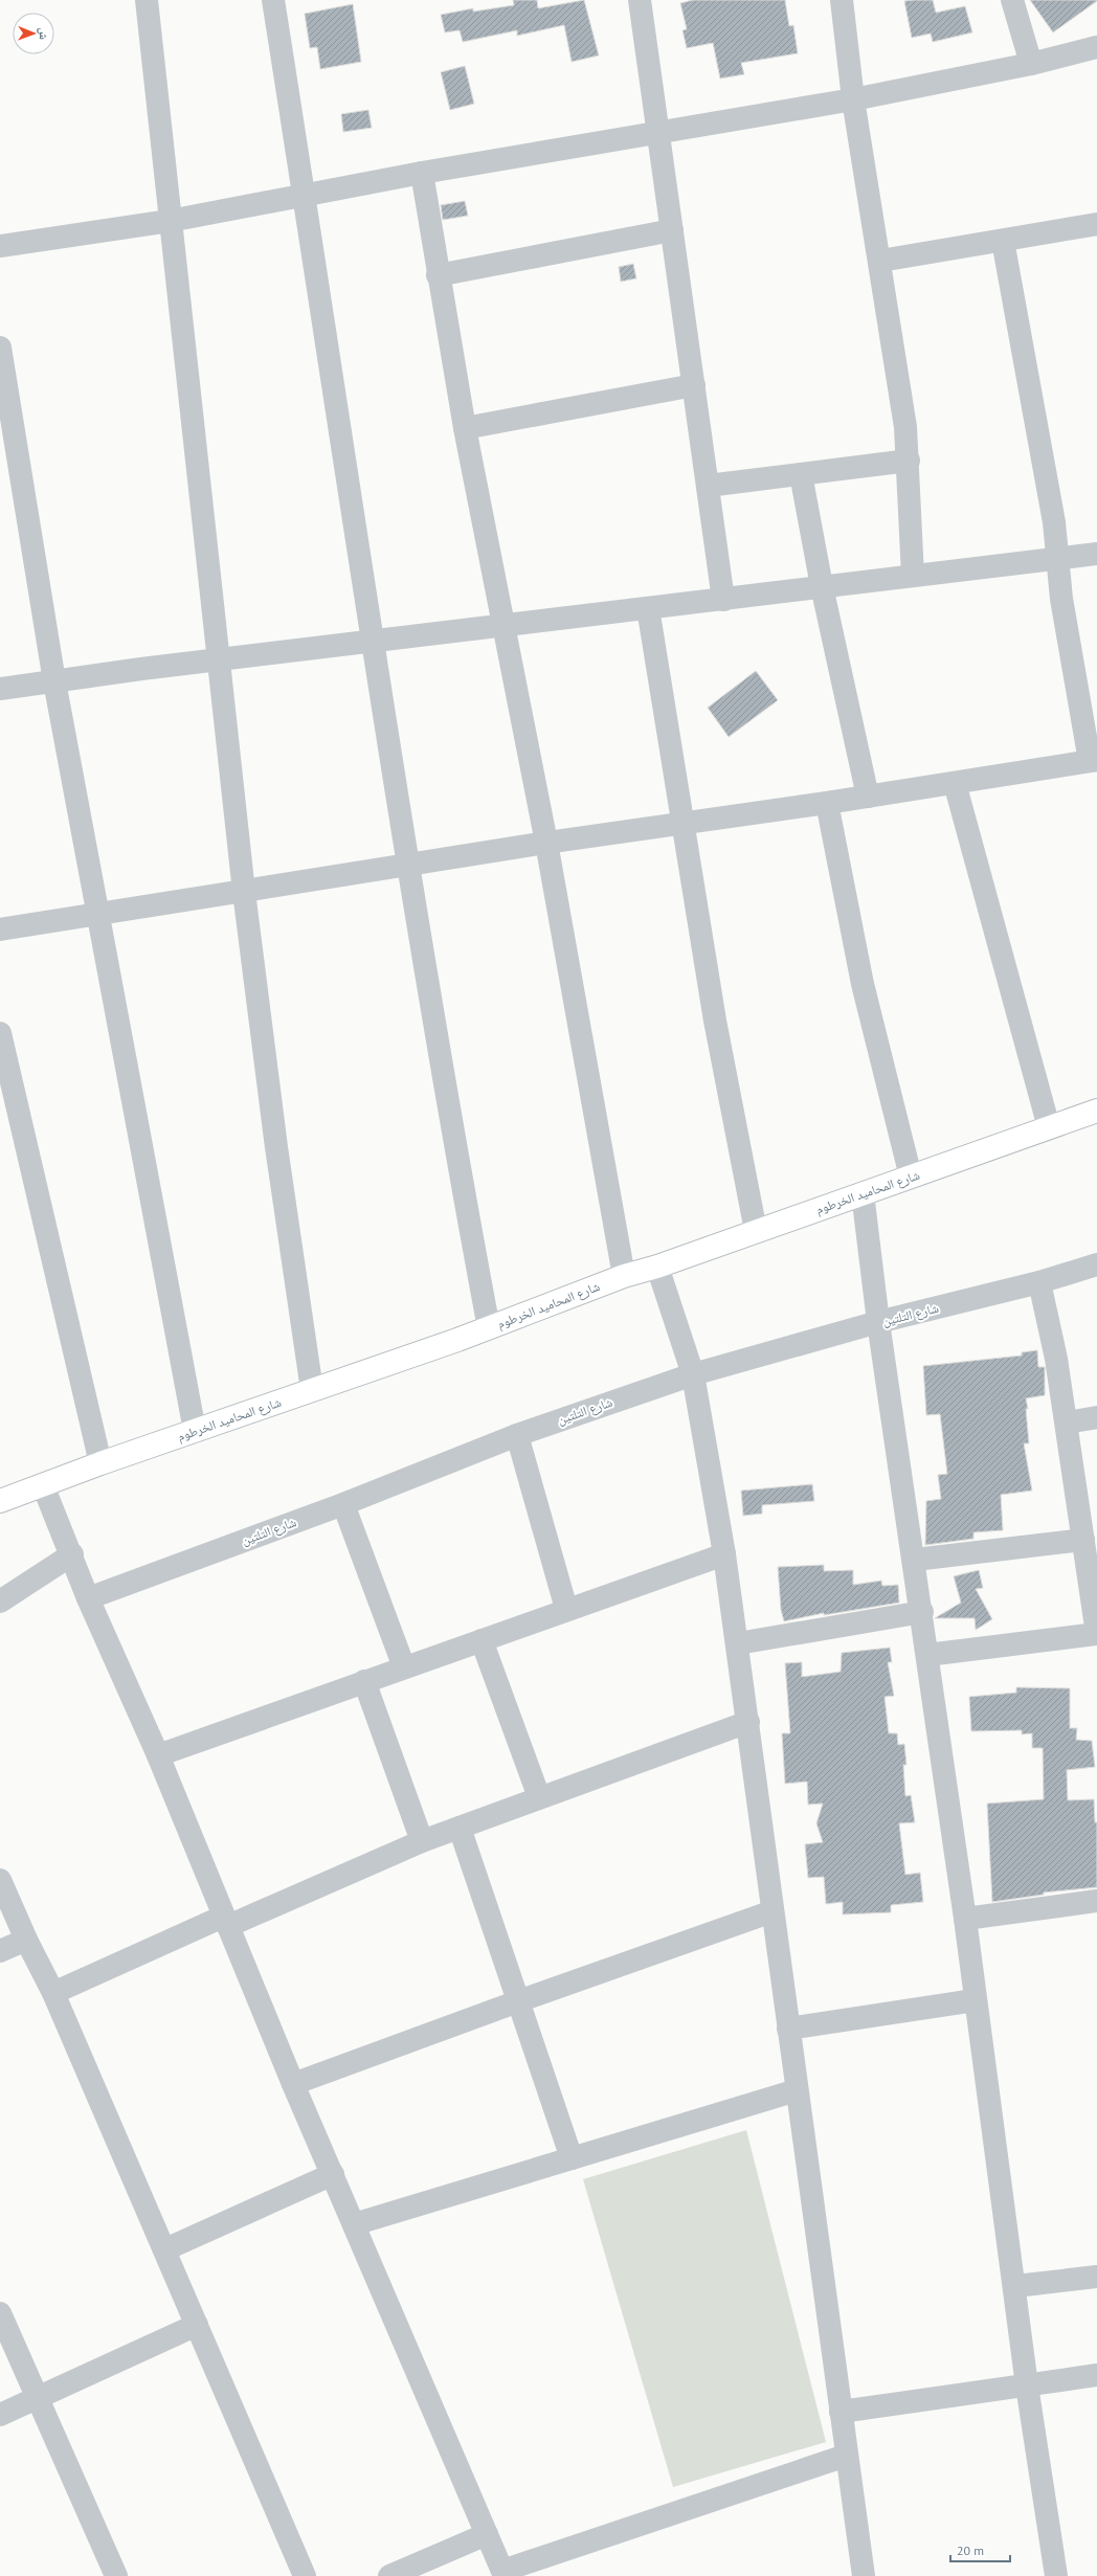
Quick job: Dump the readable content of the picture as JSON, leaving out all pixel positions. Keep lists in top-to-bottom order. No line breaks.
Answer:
{"streets":{"street":["شارع المحاميد الخرطوم","شارع التلتين"]},"scale_bar":"20 m","north":"right"}
